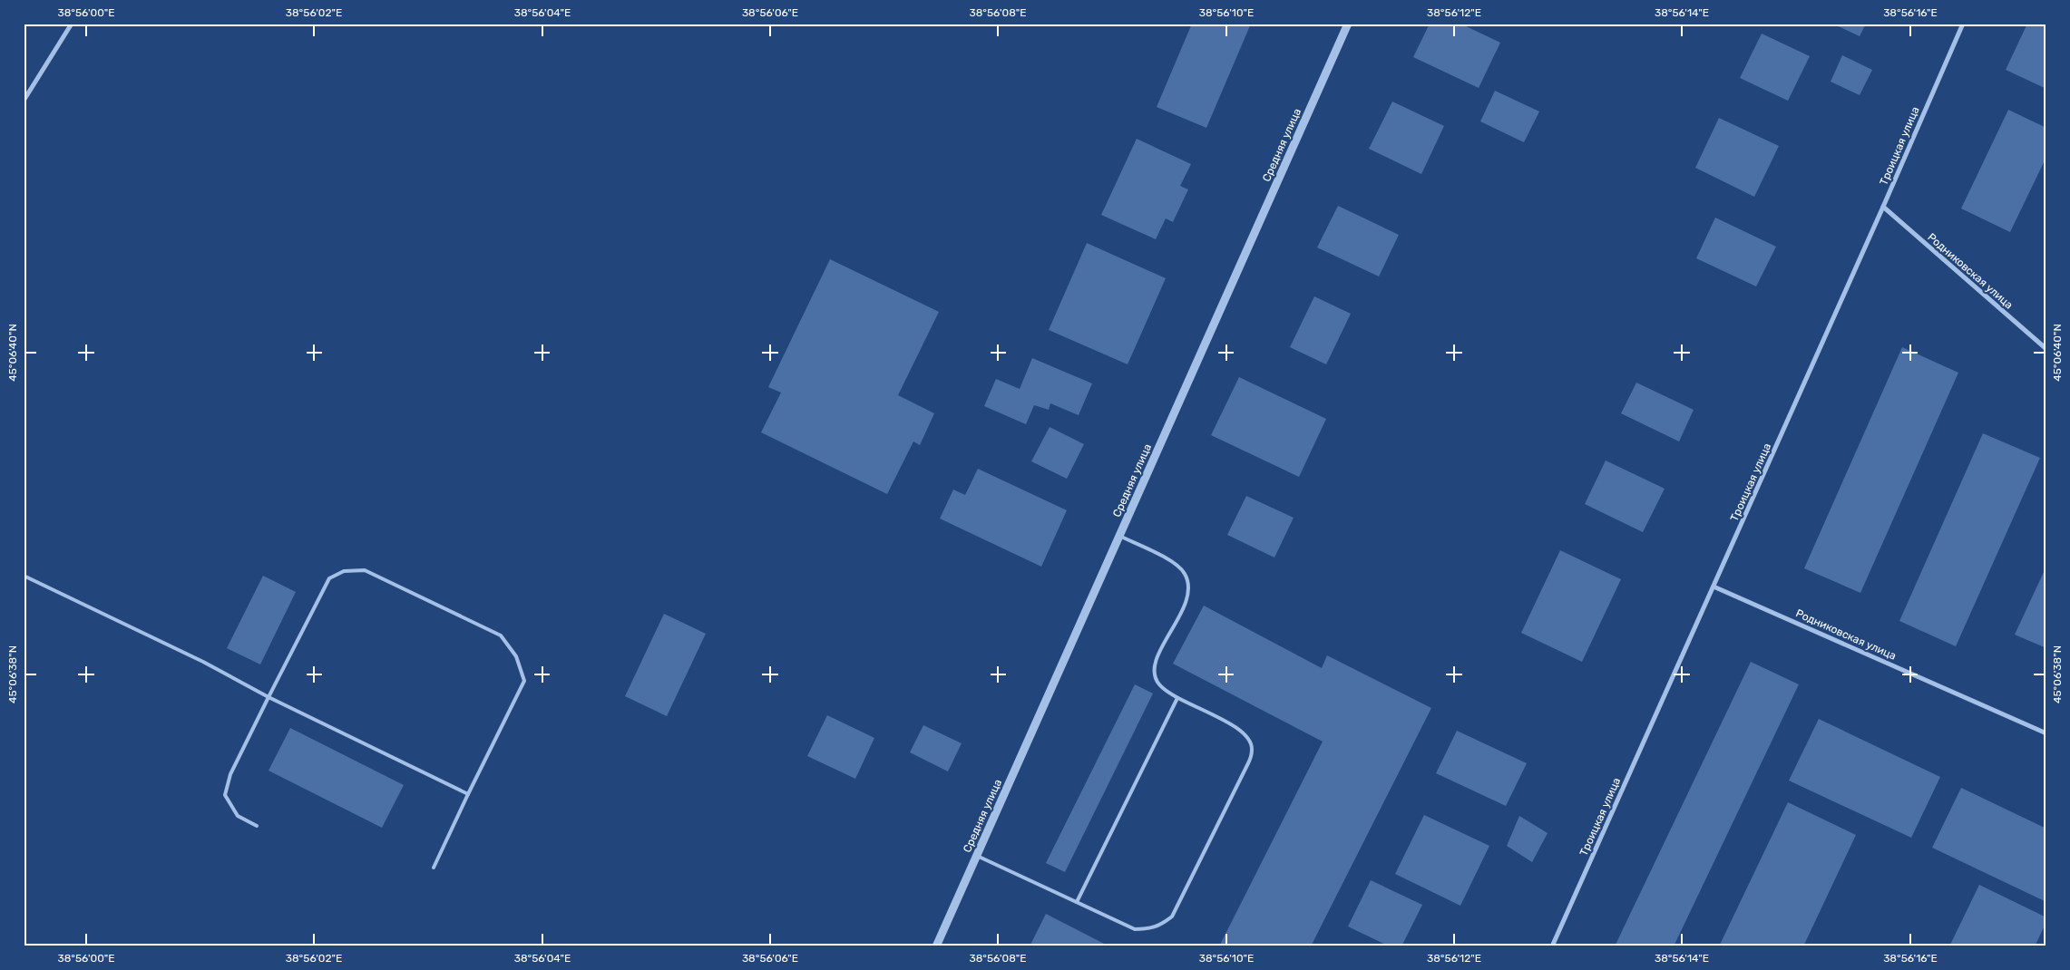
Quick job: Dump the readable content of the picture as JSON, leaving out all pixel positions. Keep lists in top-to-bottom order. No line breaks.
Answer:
{"streets":{"street":["Средняя улица","Троицкая улица","Родниковская улица"]},"crossings":[["Троицкая улица","Родниковская улица"]],"coordinates":["38°56'00\"E","38°56'02\"E","38°56'04\"E","38°56'06\"E","38°56'08\"E","38°56'10\"E","38°56'12\"E","38°56'14\"E","38°56'16\"E","45°06'40\"N","45°06'38\"N"]}
